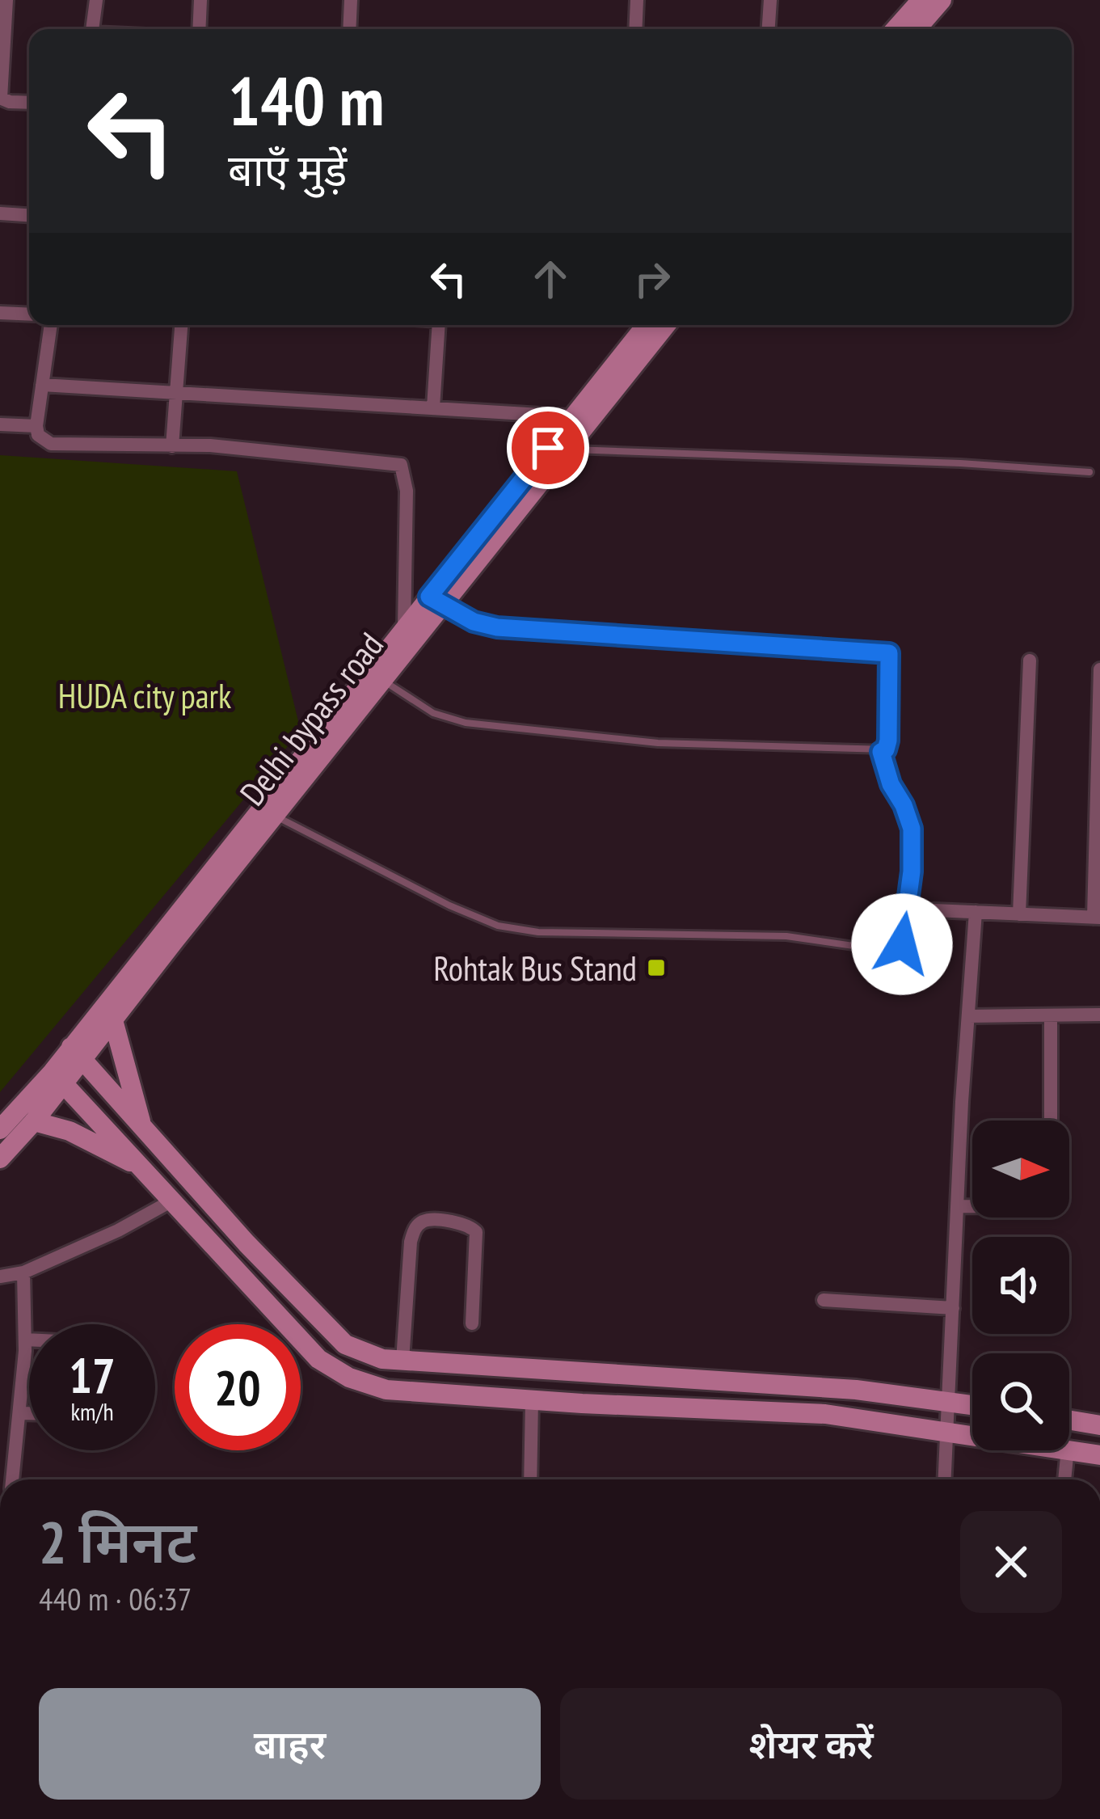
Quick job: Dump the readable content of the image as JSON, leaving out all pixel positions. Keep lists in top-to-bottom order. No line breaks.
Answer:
{"streets":{"main road":["Delhi bypass road"]},"parks":["HUDA city park"],"places":{"transit":["Rohtak Bus Stand"]},"north":"right","page":{"turn":["140 m","बाएँ मुड़ें"],"speed":"17 km/h","limit":"20","heading":["2 मिनट","440 m · 06:37"],"buttons":["बाहर","शेयर करें"]}}
